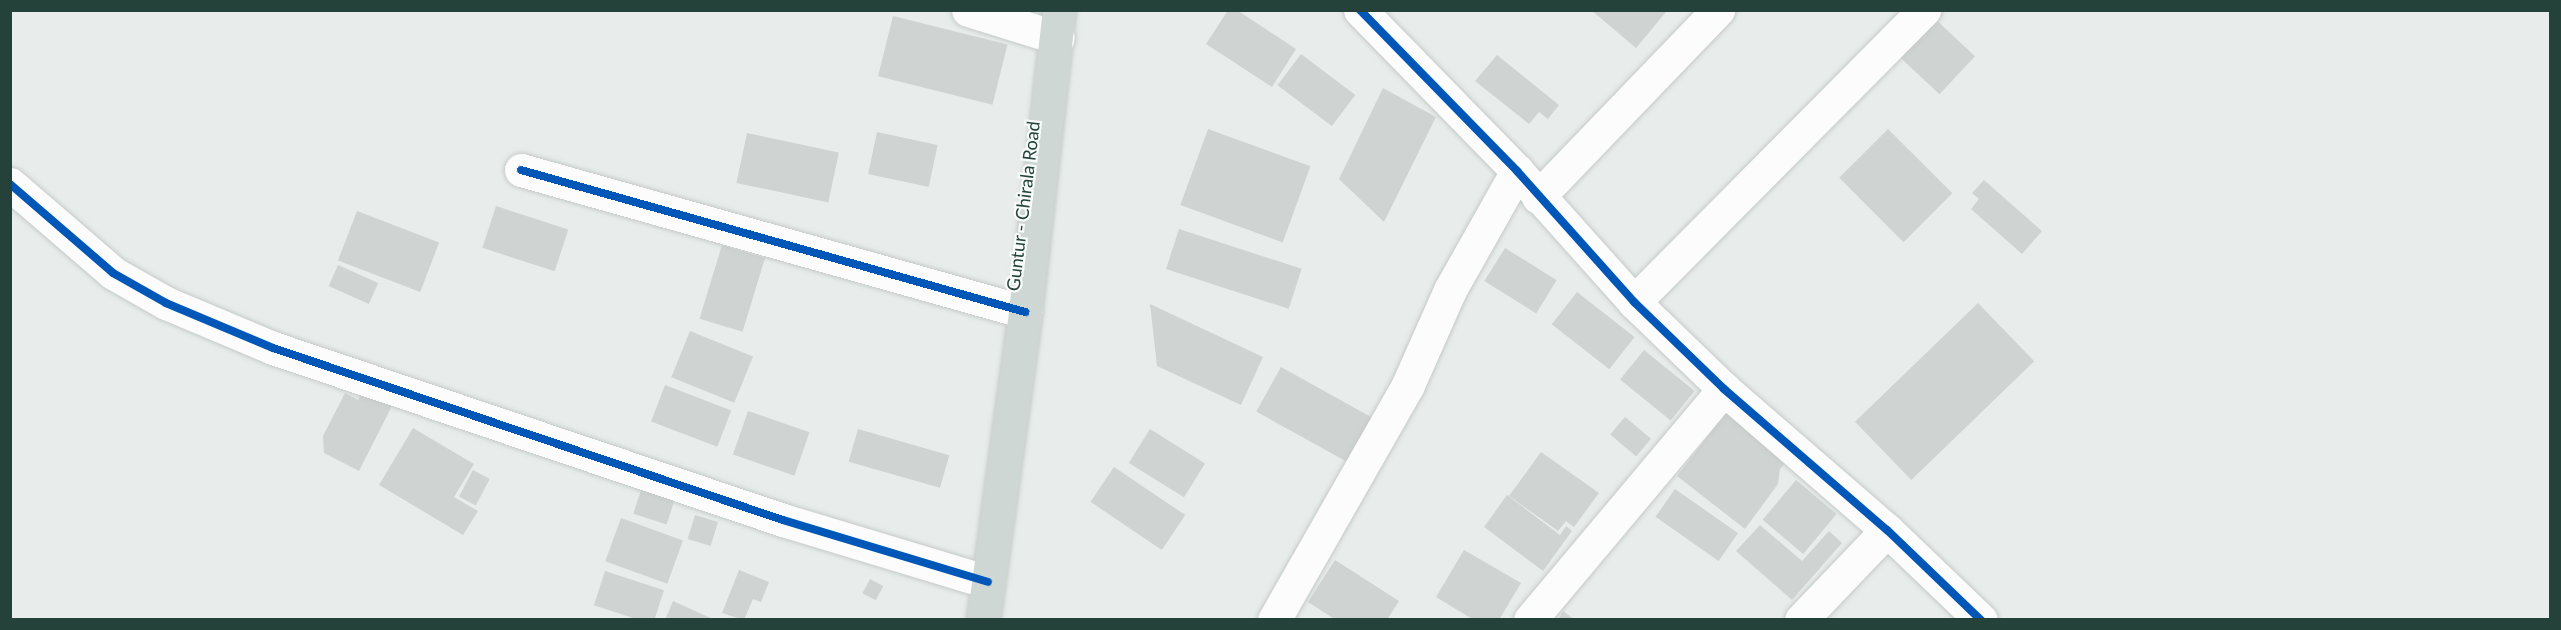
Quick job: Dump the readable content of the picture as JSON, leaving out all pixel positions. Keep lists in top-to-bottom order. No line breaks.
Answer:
{"streets":{"main road":["Guntur - Chirala Road"]}}
